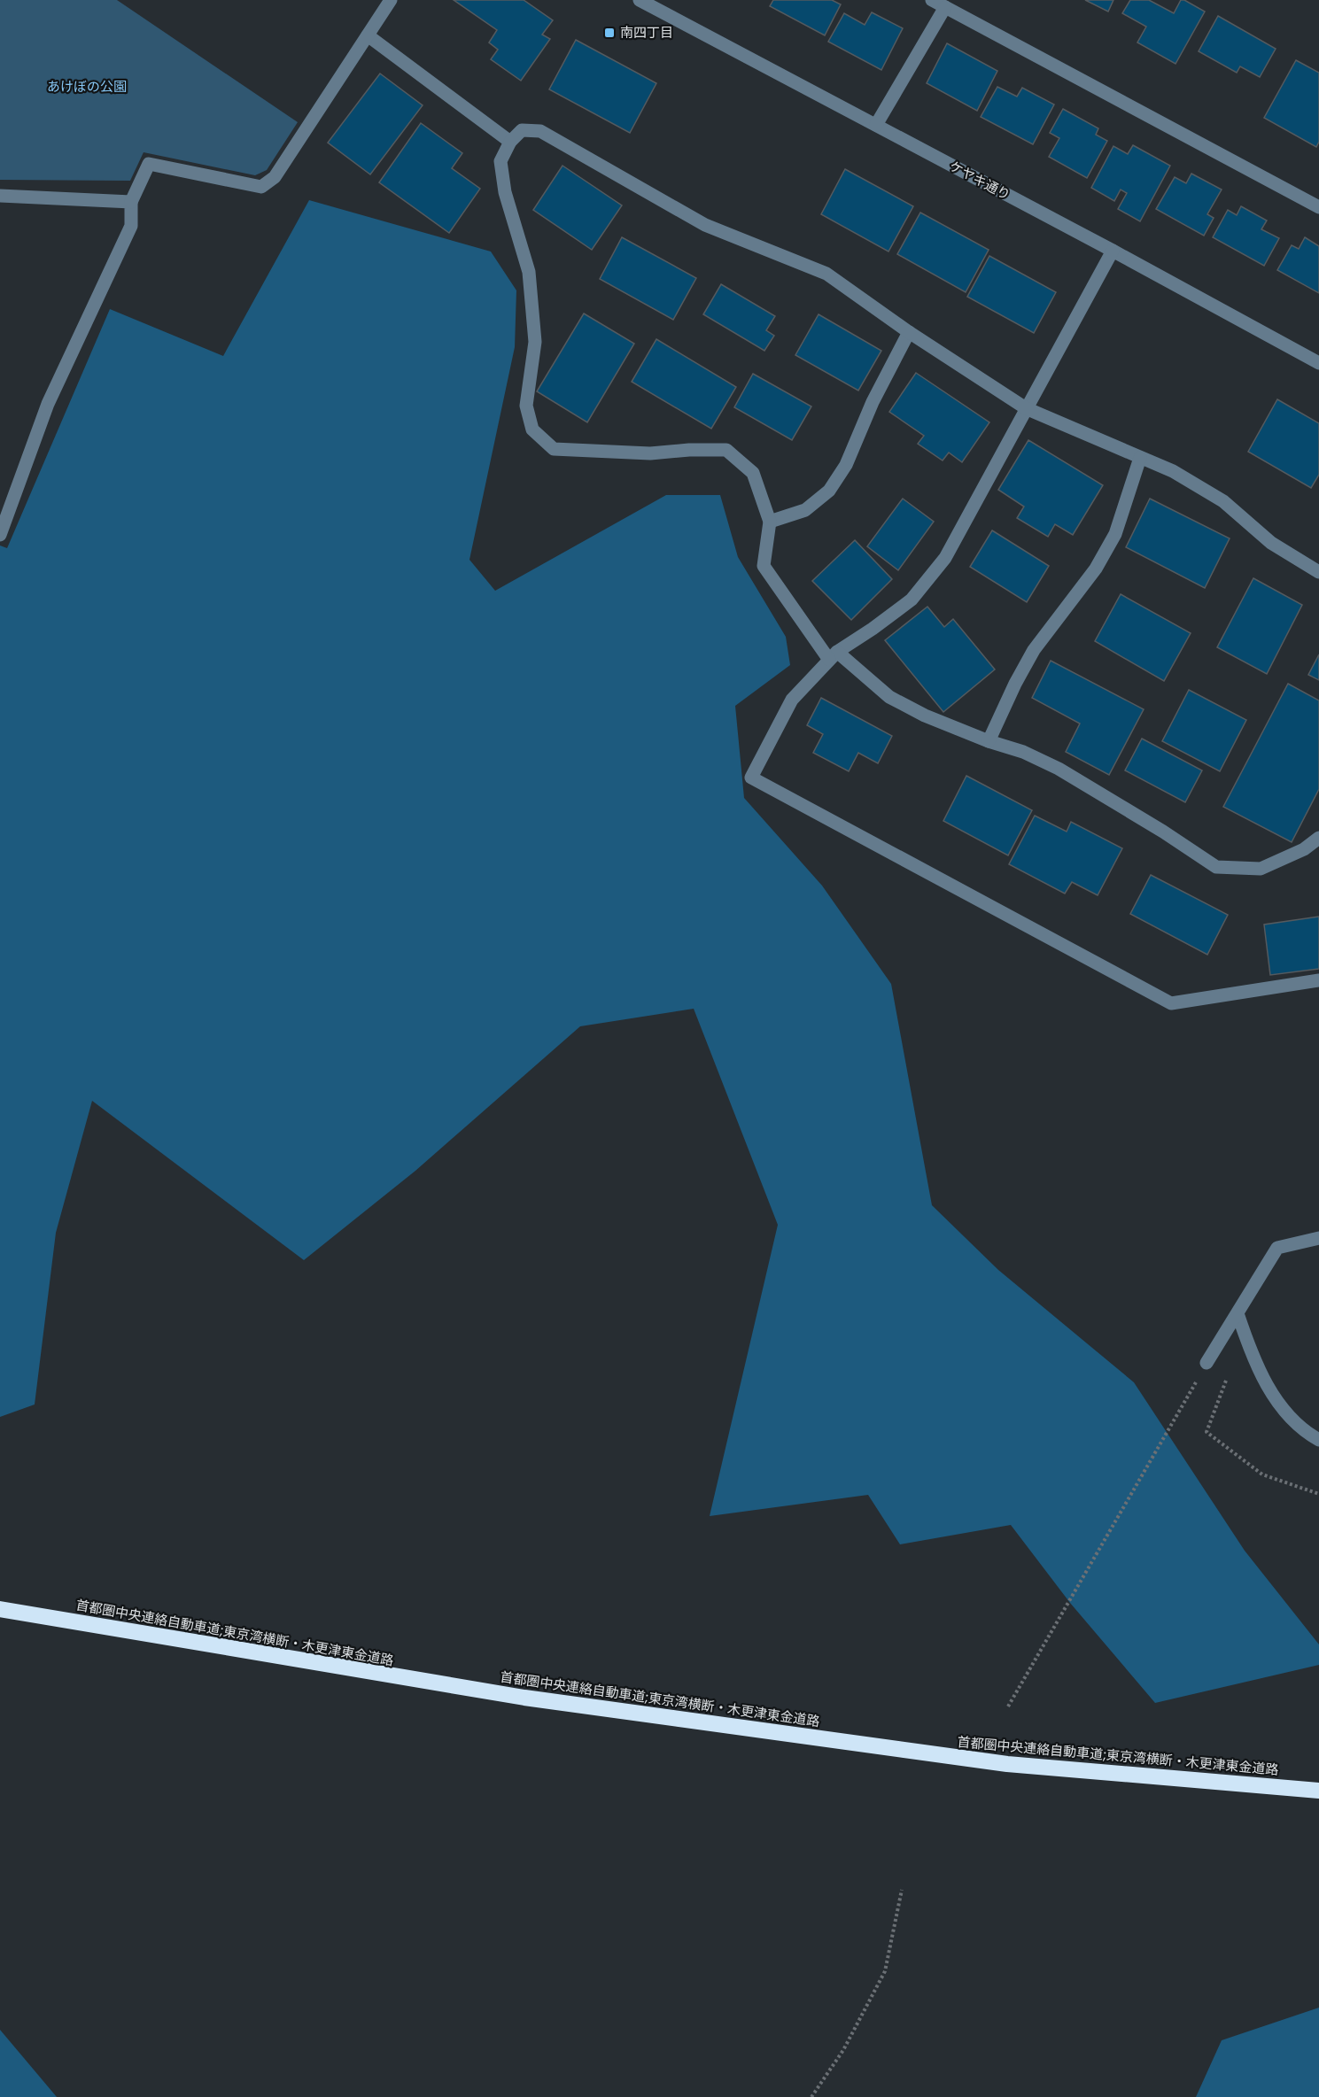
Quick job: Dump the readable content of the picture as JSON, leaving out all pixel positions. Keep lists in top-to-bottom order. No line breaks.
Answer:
{"streets":{"highway":["首都圏中央連絡自動車道;東京湾横断・木更津東金道路"],"street":["ケヤキ通り"]},"parks":["あけぼの公園"],"places":{"transit":["南四丁目"]}}
